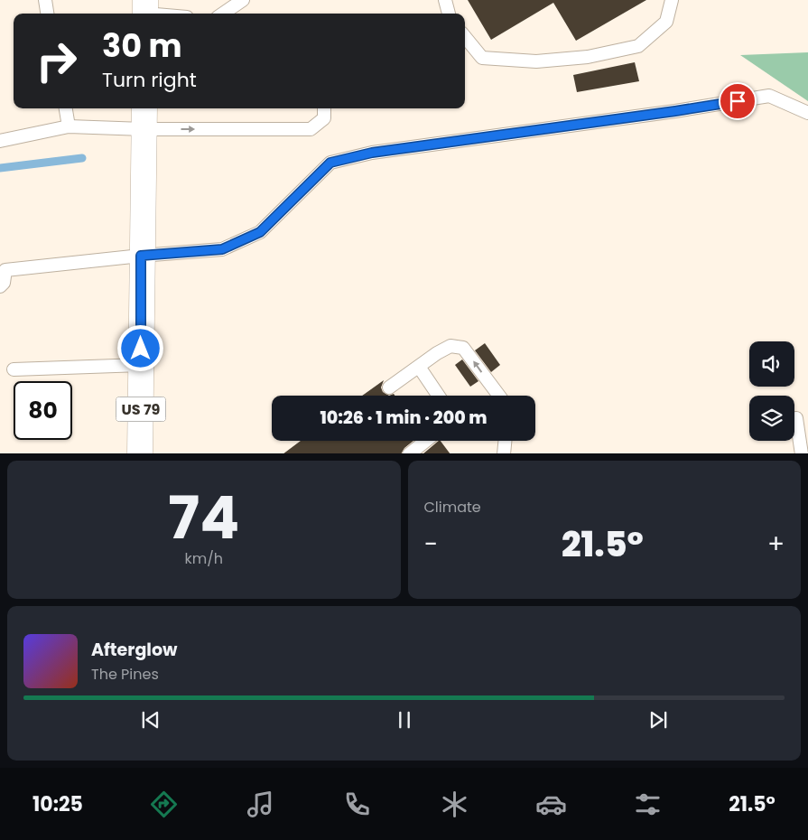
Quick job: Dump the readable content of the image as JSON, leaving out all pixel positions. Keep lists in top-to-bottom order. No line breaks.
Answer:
{"streets":{"highway":["US 79"]},"page":{"turn":["30 m","Turn right"],"limit":"80","trip":"10:26 · 1 min · 200 m","tile":[["74","km/h"],"Climate"],"heat":["−","21.5°","+"],"song":["Afterglow","The Pines"],"tabs":["10:25","21.5°"]}}
